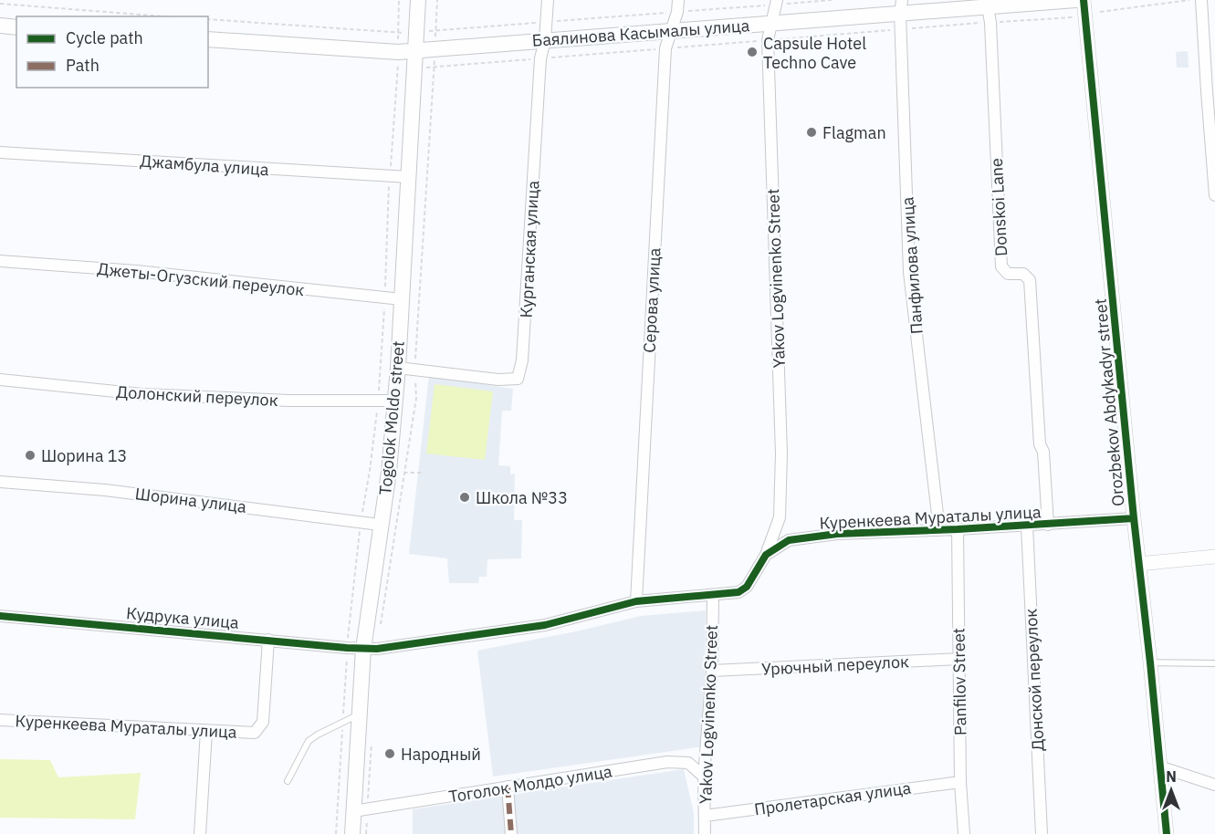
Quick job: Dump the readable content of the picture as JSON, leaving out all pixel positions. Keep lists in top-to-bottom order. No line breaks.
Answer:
{"streets":{"main road":["Баялинова Касымалы улица","Togolok Moldo street"],"street":["Джамбула улица","Donskoi Lane","Курганская улица","Панфилова улица","Yakov Logvinenko Street","Джеты-Огузский переулок","Серова улица","Долонский переулок","Orozbekov Abdykadyr street","Шорина улица","Куренкеева Мураталы улица","Кудрука улица","Урючный переулок","Донской переулок","Panfilov Street","Тоголок Молдо улица","Пролетарская улица"]},"crossings":[["Баялинова Касымалы улица","Donskoi Lane"],["Баялинова Касымалы улица","Курганская улица"],["Баялинова Касымалы улица","Панфилова улица"],["Баялинова Касымалы улица","Yakov Logvinenko Street"],["Баялинова Касымалы улица","Серова улица"],["Баялинова Касымалы улица","Togolok Moldo street"],["Джамбула улица","Togolok Moldo street"],["Donskoi Lane","Куренкеева Мураталы улица"],["Курганская улица","Togolok Moldo street"],["Панфилова улица","Куренкеева Мураталы улица"],["Yakov Logvinenko Street","Куренкеева Мураталы улица"],["Yakov Logvinenko Street","Урючный переулок"],["Yakov Logvinenko Street","Тоголок Молдо улица"],["Yakov Logvinenko Street","Пролетарская улица"],["Джеты-Огузский переулок","Togolok Moldo street"],["Серова улица","Куренкеева Мураталы улица"],["Долонский переулок","Togolok Moldo street"],["Orozbekov Abdykadyr street","Куренкеева Мураталы улица"],["Togolok Moldo street","Шорина улица"],["Togolok Moldo street","Куренкеева Мураталы улица"],["Togolok Moldo street","Кудрука улица"],["Togolok Moldo street","Тоголок Молдо улица"],["Куренкеева Мураталы улица","Кудрука улица"],["Куренкеева Мураталы улица","Донской переулок"],["Куренкеева Мураталы улица","Panfilov Street"],["Урючный переулок","Panfilov Street"],["Panfilov Street","Пролетарская улица"]],"places":["Capsule Hotel Techno Cave","Flagman","Шорина 13","Школа №33","Народный"],"legend":["Cycle path","Path"],"north":"top"}
